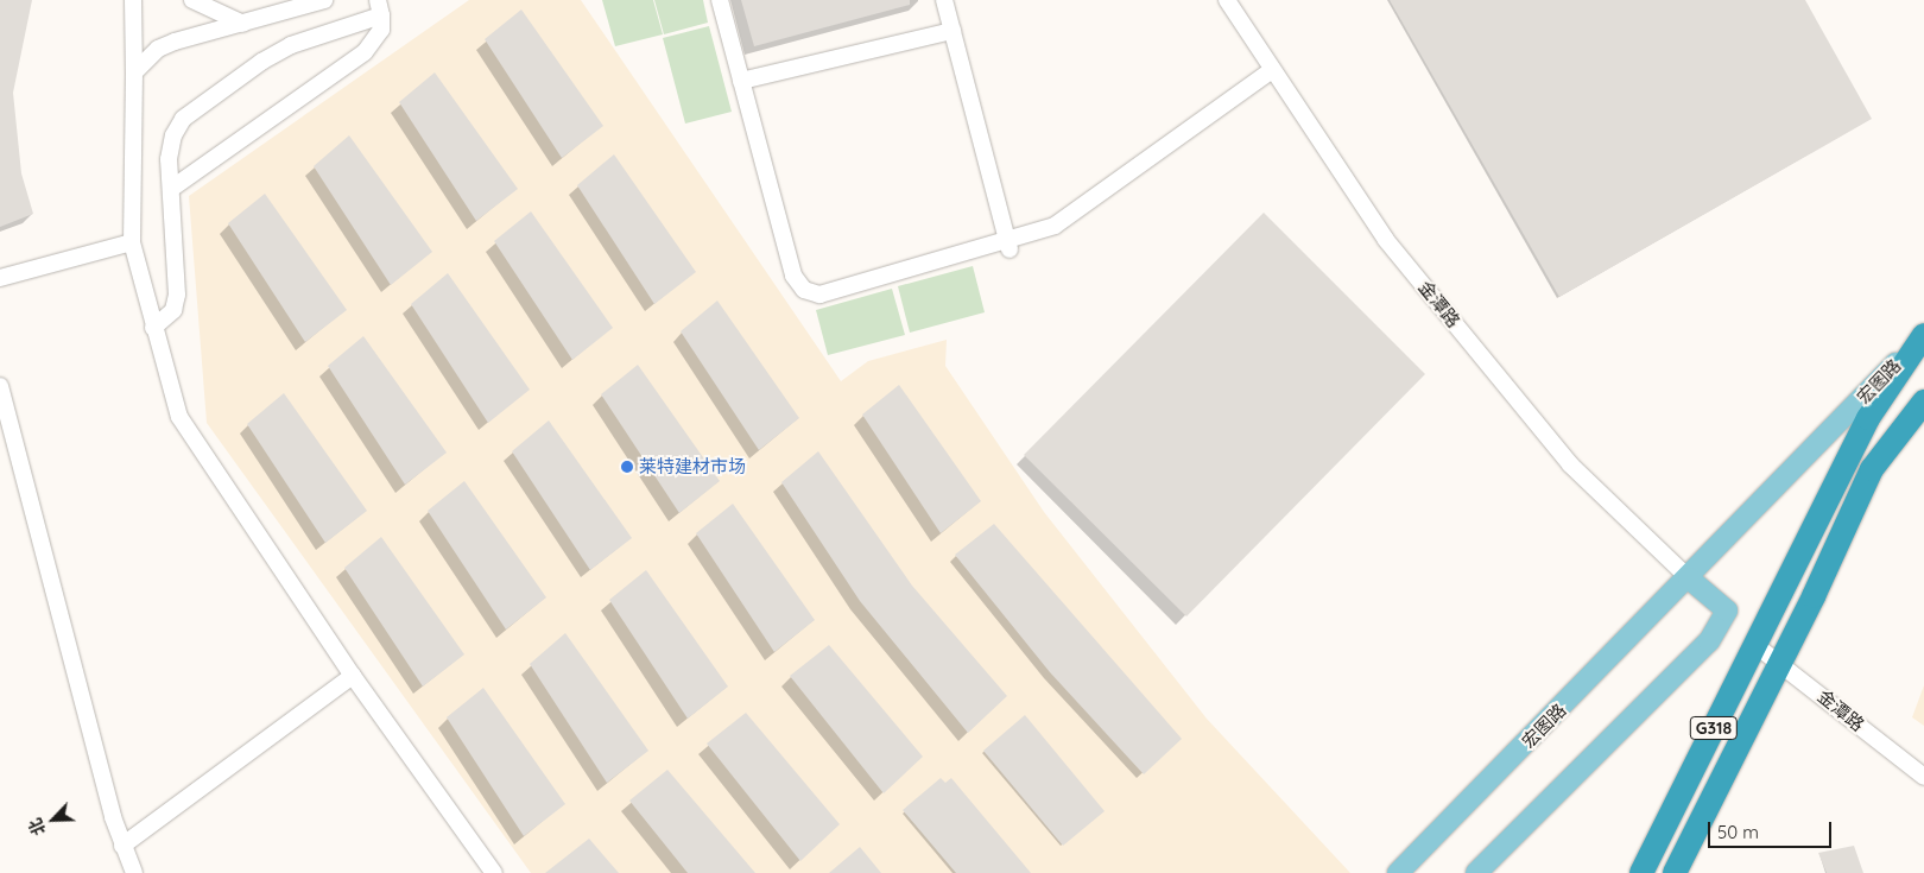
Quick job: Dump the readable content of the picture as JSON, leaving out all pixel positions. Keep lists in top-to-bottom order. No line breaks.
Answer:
{"streets":{"highway":["宏图路","G318"],"street":["金潭路"]},"crossings":[["金潭路","宏图路"],["金潭路","G318"],["宏图路","G318"]],"places":["莱特建材市场"],"scale_bar":"50 m","north":"bottom left"}
